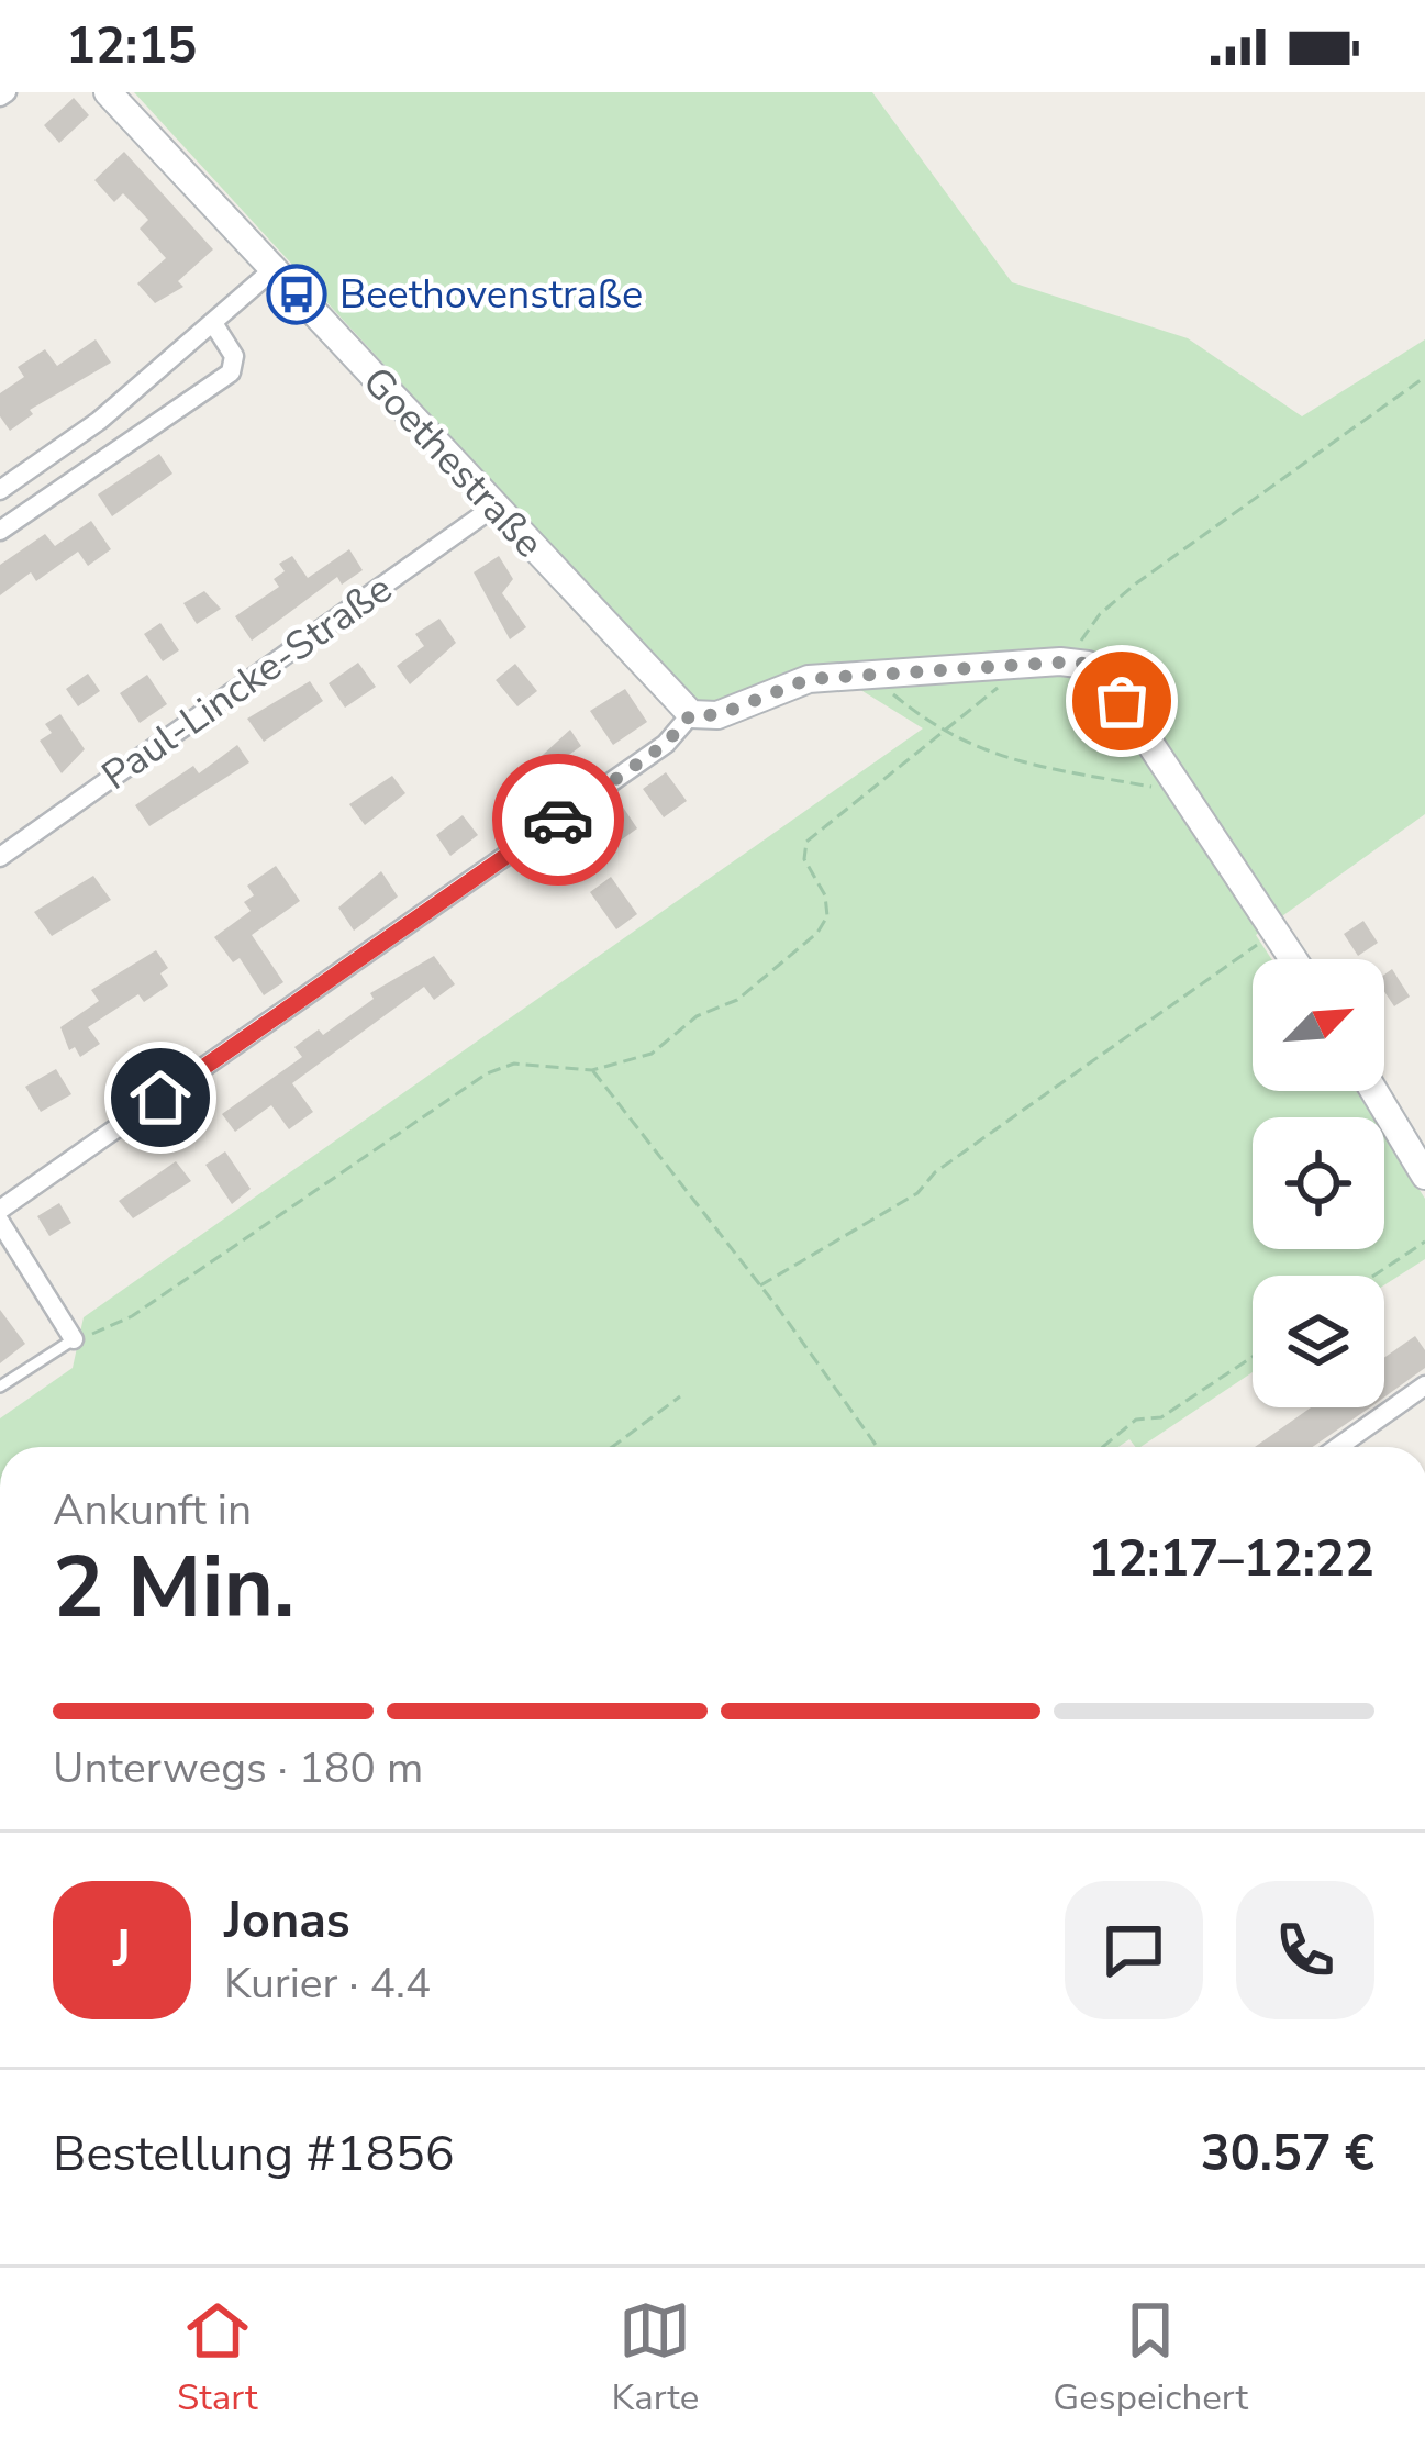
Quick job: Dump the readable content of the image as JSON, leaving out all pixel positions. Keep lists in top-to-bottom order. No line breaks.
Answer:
{"streets":{"street":["Goethestraße","Paul-Lincke-Straße"]},"crossings":[["Goethestraße","Paul-Lincke-Straße"]],"places":{"bus stop":["Beethovenstraße"]},"north":"top right","page":{"status":"12:15","heading":["2 Min.","Ankunft in","12:17–12:22"],"panel":["Jonas","Kurier · 4.4","Bestellung #1856","30.57 €"],"bar":"Unterwegs · 180 m","round":"J","tabs":["Start","Karte","Gespeichert"]}}
